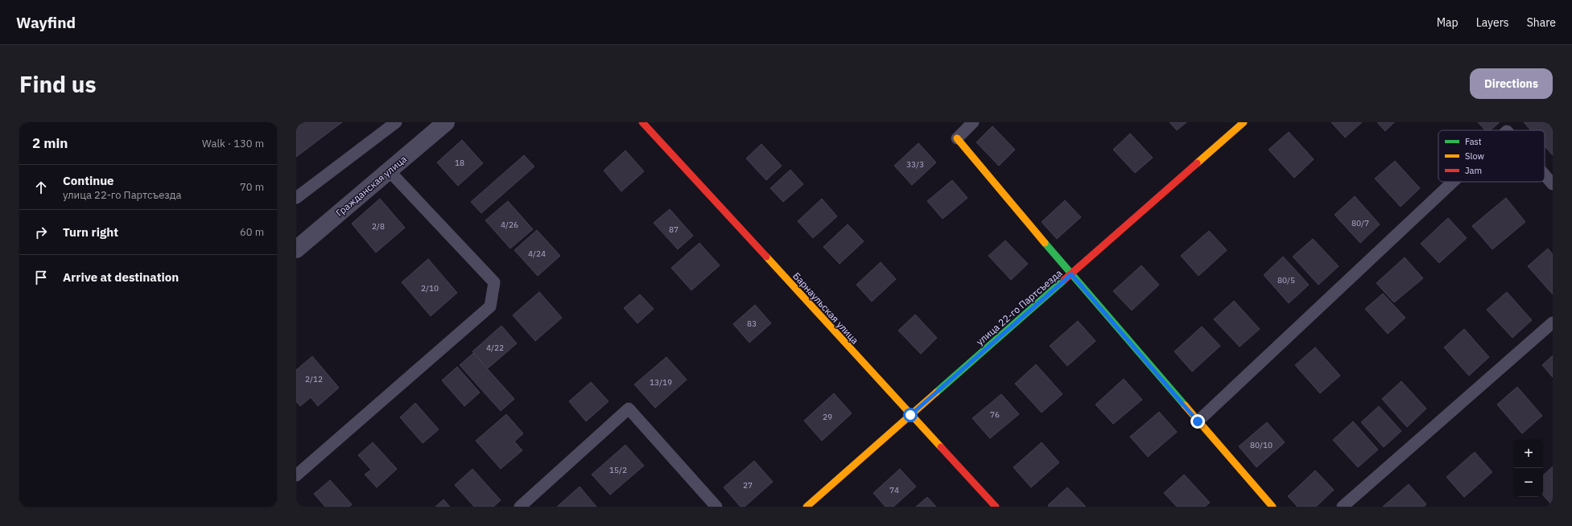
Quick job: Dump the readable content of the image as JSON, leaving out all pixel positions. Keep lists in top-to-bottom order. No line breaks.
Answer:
{"streets":{"street":["Гражданская улица","улица 22-го Партсъезда","Барнаульская улица"]},"crossings":[["улица 22-го Партсъезда","Барнаульская улица"]],"house_numbers":["18","33/3","80/7","4/26","2/8","87","4/24","80/5","2/10","83","4/22","2/12","13/19","76","29","80/10","15/2","27","74"],"legend":["Fast","Slow","Jam"],"page":{"header":"Wayfind","nav":["Map","Layers","Share"],"buttons":"Directions","title":"Find us","heading":["2 min","Walk · 130 m"],"list":[["Continue","улица 22-го Партсъезда","70 m"],["Turn right","60 m"],"Arrive at destination"],"map_buttons":["+","−"]}}
